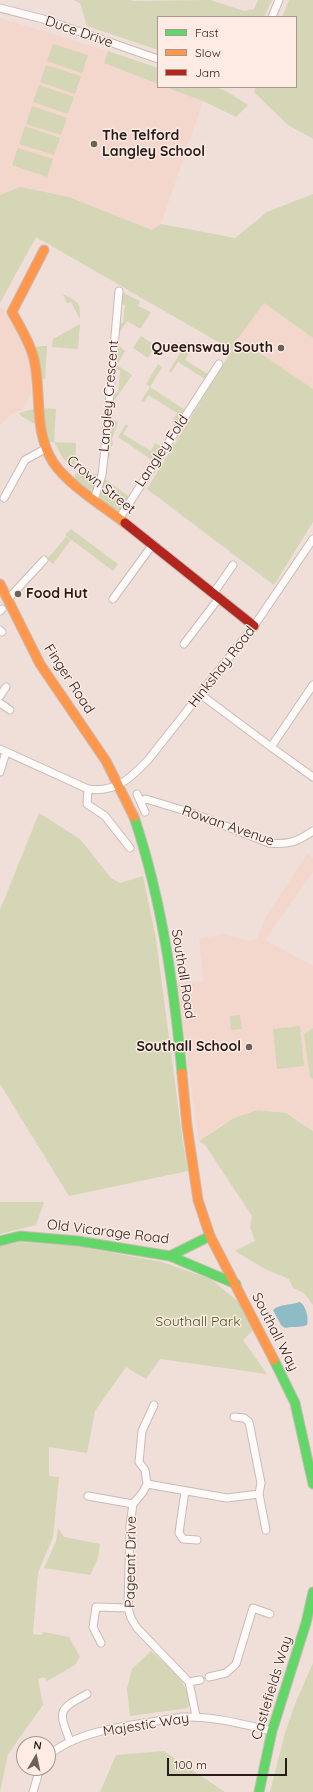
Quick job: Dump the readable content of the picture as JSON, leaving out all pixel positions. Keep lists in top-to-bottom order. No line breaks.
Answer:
{"streets":{"main road":["Crown Street","Finger Road","Southall Road","Old Vicarage Road","Southall Way","Castlefields Way"],"street":["Duce Drive","Langley Crescent","Langley Fold","Hinkshay Road","Rowan Avenue","Pageant Drive","Majestic Way"]},"crossings":[["Langley Crescent","Crown Street"],["Langley Fold","Crown Street"],["Crown Street","Hinkshay Road"],["Hinkshay Road","Finger Road"],["Hinkshay Road","Southall Road"],["Finger Road","Southall Road"],["Southall Road","Old Vicarage Road"],["Southall Road","Southall Way"],["Castlefields Way","Majestic Way"]],"parks":["Southall Park"],"places":["The Telford Langley School","Queensway South","Food Hut","Southall School"],"legend":["Fast","Slow","Jam"],"scale_bar":"100 m","north":"top"}
